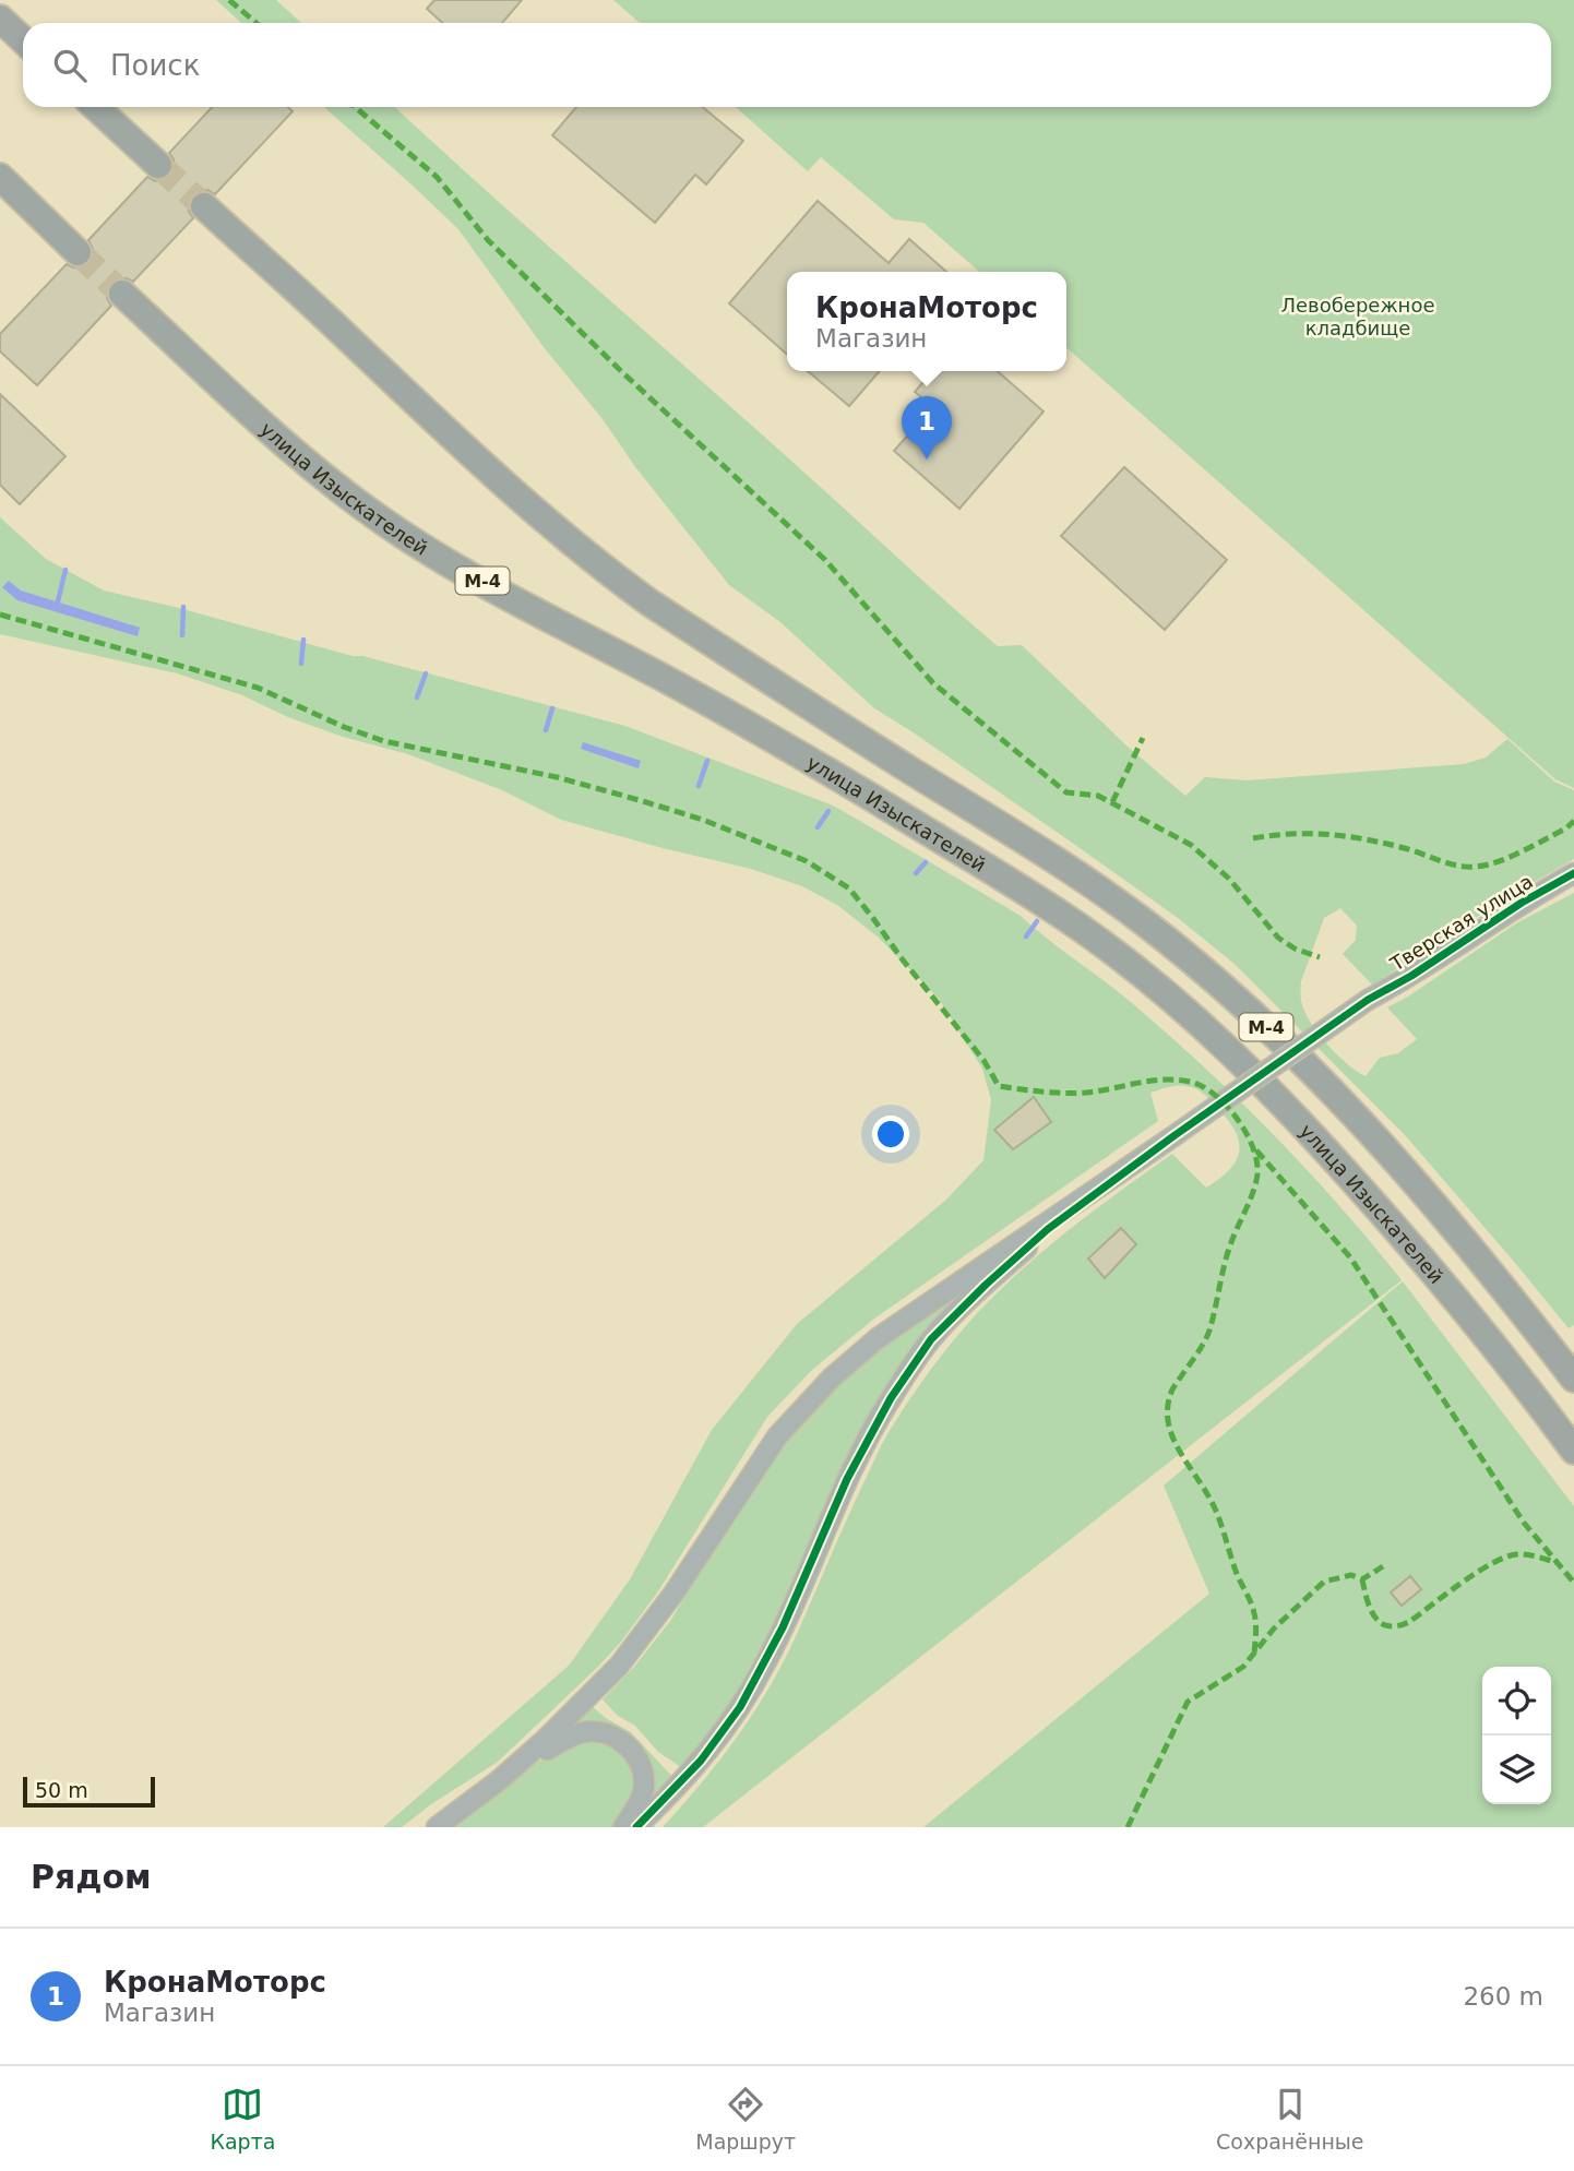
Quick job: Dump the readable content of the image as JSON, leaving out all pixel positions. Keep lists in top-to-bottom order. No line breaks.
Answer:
{"streets":{"highway":["улица Изыскателей","М-4"],"street":["Тверская улица"]},"parks":["Левобережное кладбище"],"scale_bar":"50 m","page":{"search":"Поиск","popup":["КронаМоторс","Магазин"],"pins":"1","scale":"50 m","heading":"Рядом","list":[{"mark":"1","name":"КронаМоторс","note":"Магазин","value":"260 m"}],"nav":["Карта","Маршрут","Сохранённые"]}}
